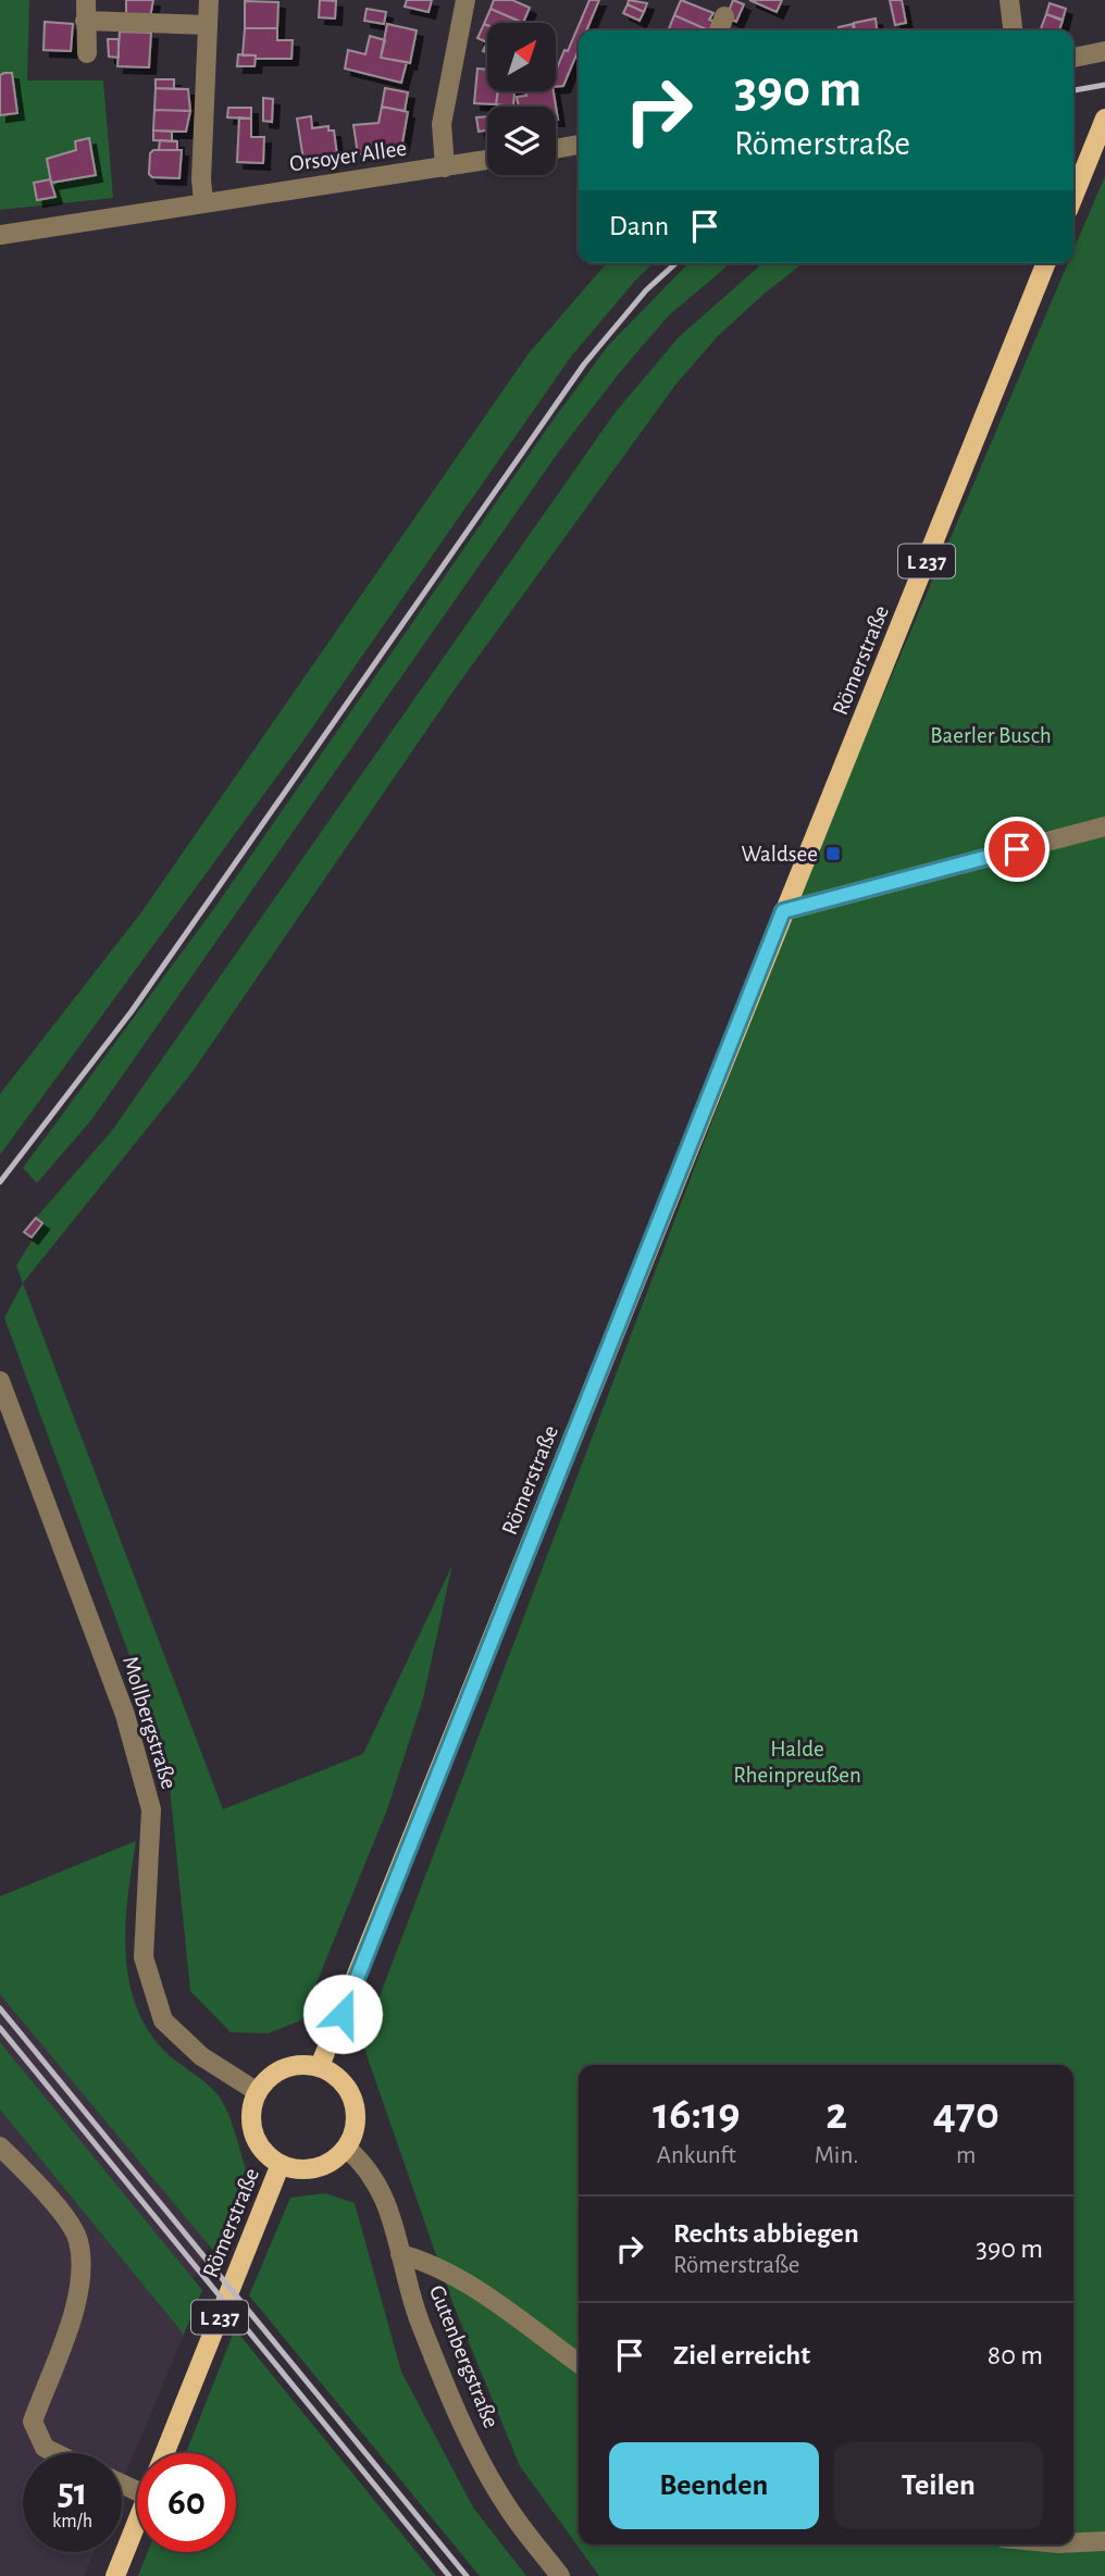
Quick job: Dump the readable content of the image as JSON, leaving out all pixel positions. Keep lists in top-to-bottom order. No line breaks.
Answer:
{"streets":{"main road":["L 237","Römerstraße"],"street":["Orsoyer Allee","Mollbergstraße","Gutenbergstraße"]},"crossings":[["Römerstraße","Mollbergstraße"],["Römerstraße","Gutenbergstraße"],["Mollbergstraße","Gutenbergstraße"]],"parks":["Baerler Busch","Halde Rheinpreußen"],"places":{"transit":["Waldsee"]},"north":"top right","page":{"turn":["390 m","Römerstraße"],"then":"Dann","eta":["16:19","Ankunft","2","Min.","470","m"],"list":[{"name":"Rechts abbiegen","note":"Römerstraße","value":"390 m"},{"name":"Ziel erreicht","value":"80 m"}],"buttons":["Beenden","Teilen"],"speed":"51 km/h","limit":"60"}}
